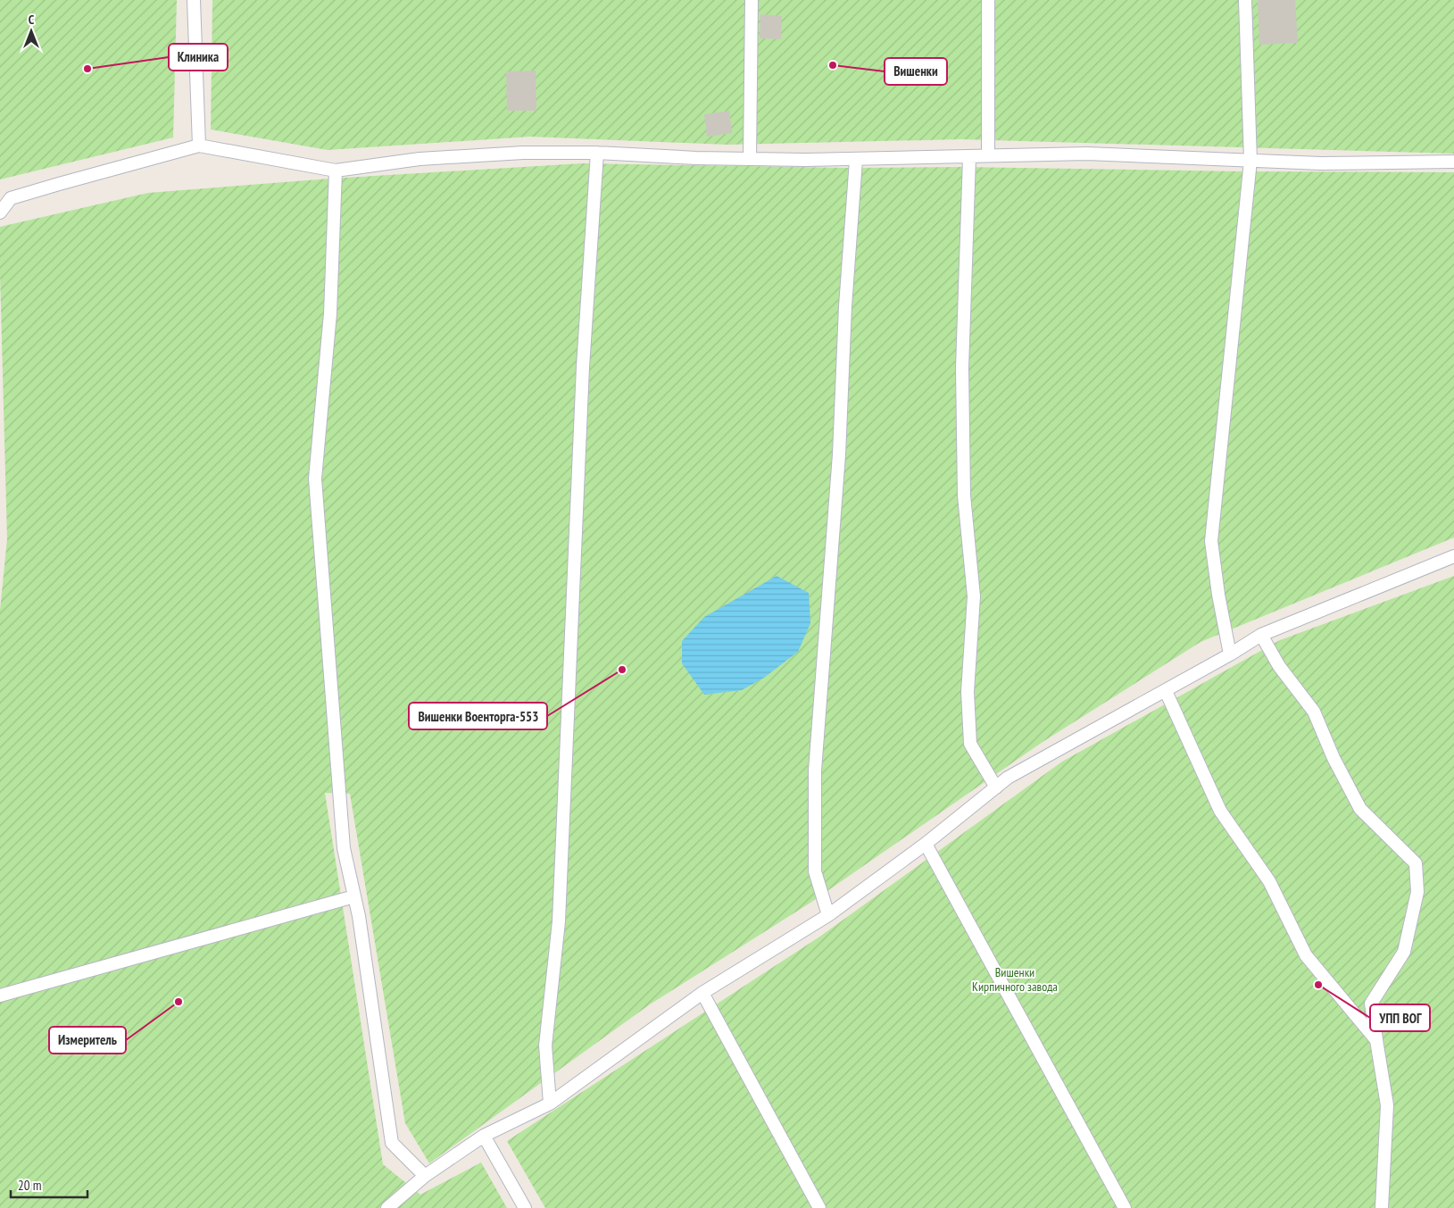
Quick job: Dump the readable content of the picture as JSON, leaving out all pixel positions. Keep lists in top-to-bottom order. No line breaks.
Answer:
{"parks":["Вишенки Кирпичного завода"],"places":["Вишенки","Клиника","Вишенки Военторга-553","УПП ВОГ","Измеритель"],"scale_bar":"20 m","north":"top"}
